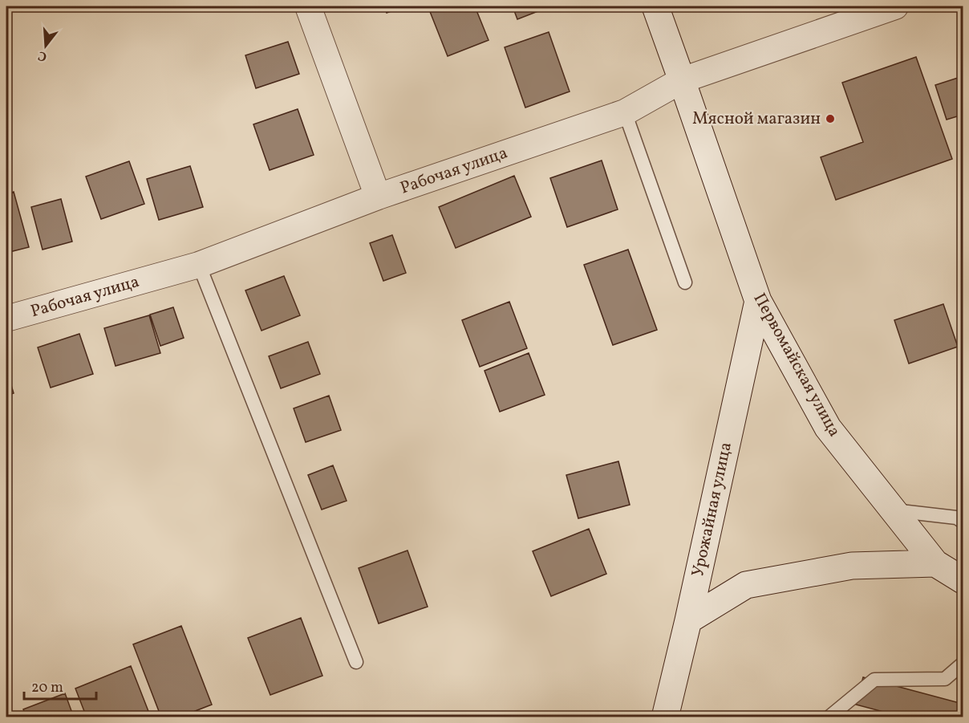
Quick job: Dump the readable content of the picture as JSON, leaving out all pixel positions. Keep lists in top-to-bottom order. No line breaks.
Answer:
{"streets":{"main road":["Первомайская улица","Урожайная улица"],"street":["Рабочая улица"]},"crossings":[["Рабочая улица","Первомайская улица"],["Первомайская улица","Урожайная улица"]],"places":["Мясной магазин"],"scale_bar":"20 m","north":"bottom"}
